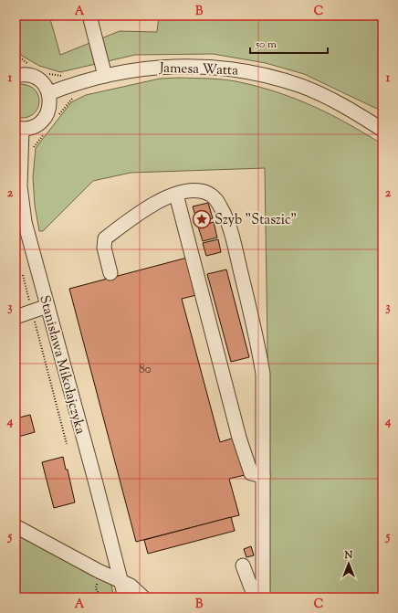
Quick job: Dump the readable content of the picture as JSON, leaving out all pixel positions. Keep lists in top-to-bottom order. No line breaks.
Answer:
{"streets":{"street":["Jamesa Watta","Stanisława Mikołajczyka"]},"places":{"place":["Szyb \"Staszic\""]},"house_numbers":["80"],"scale_bar":"50 m","north":"top","grid":{"columns":["A","B","C"],"rows":["1","2","3","4","5"]}}
